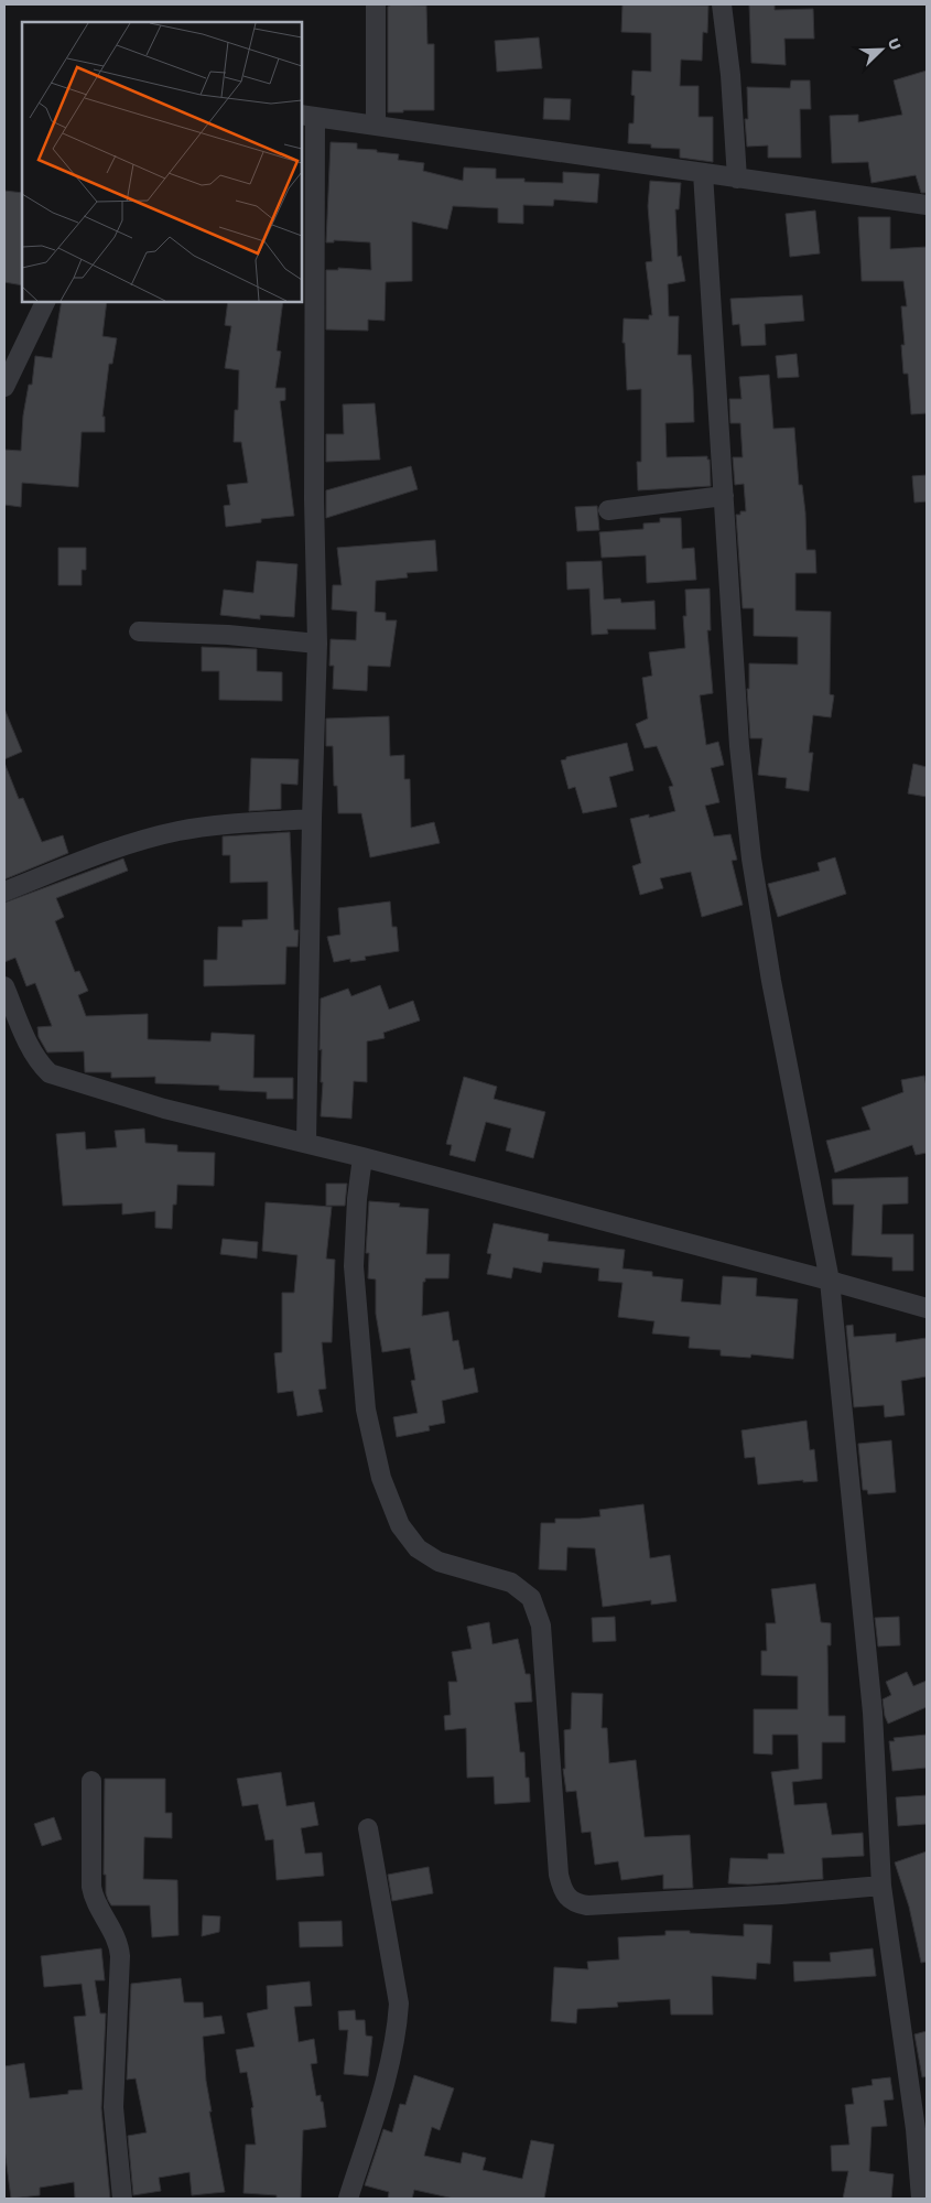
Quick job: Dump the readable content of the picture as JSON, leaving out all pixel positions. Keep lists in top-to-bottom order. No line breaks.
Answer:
{"north":"top right"}
